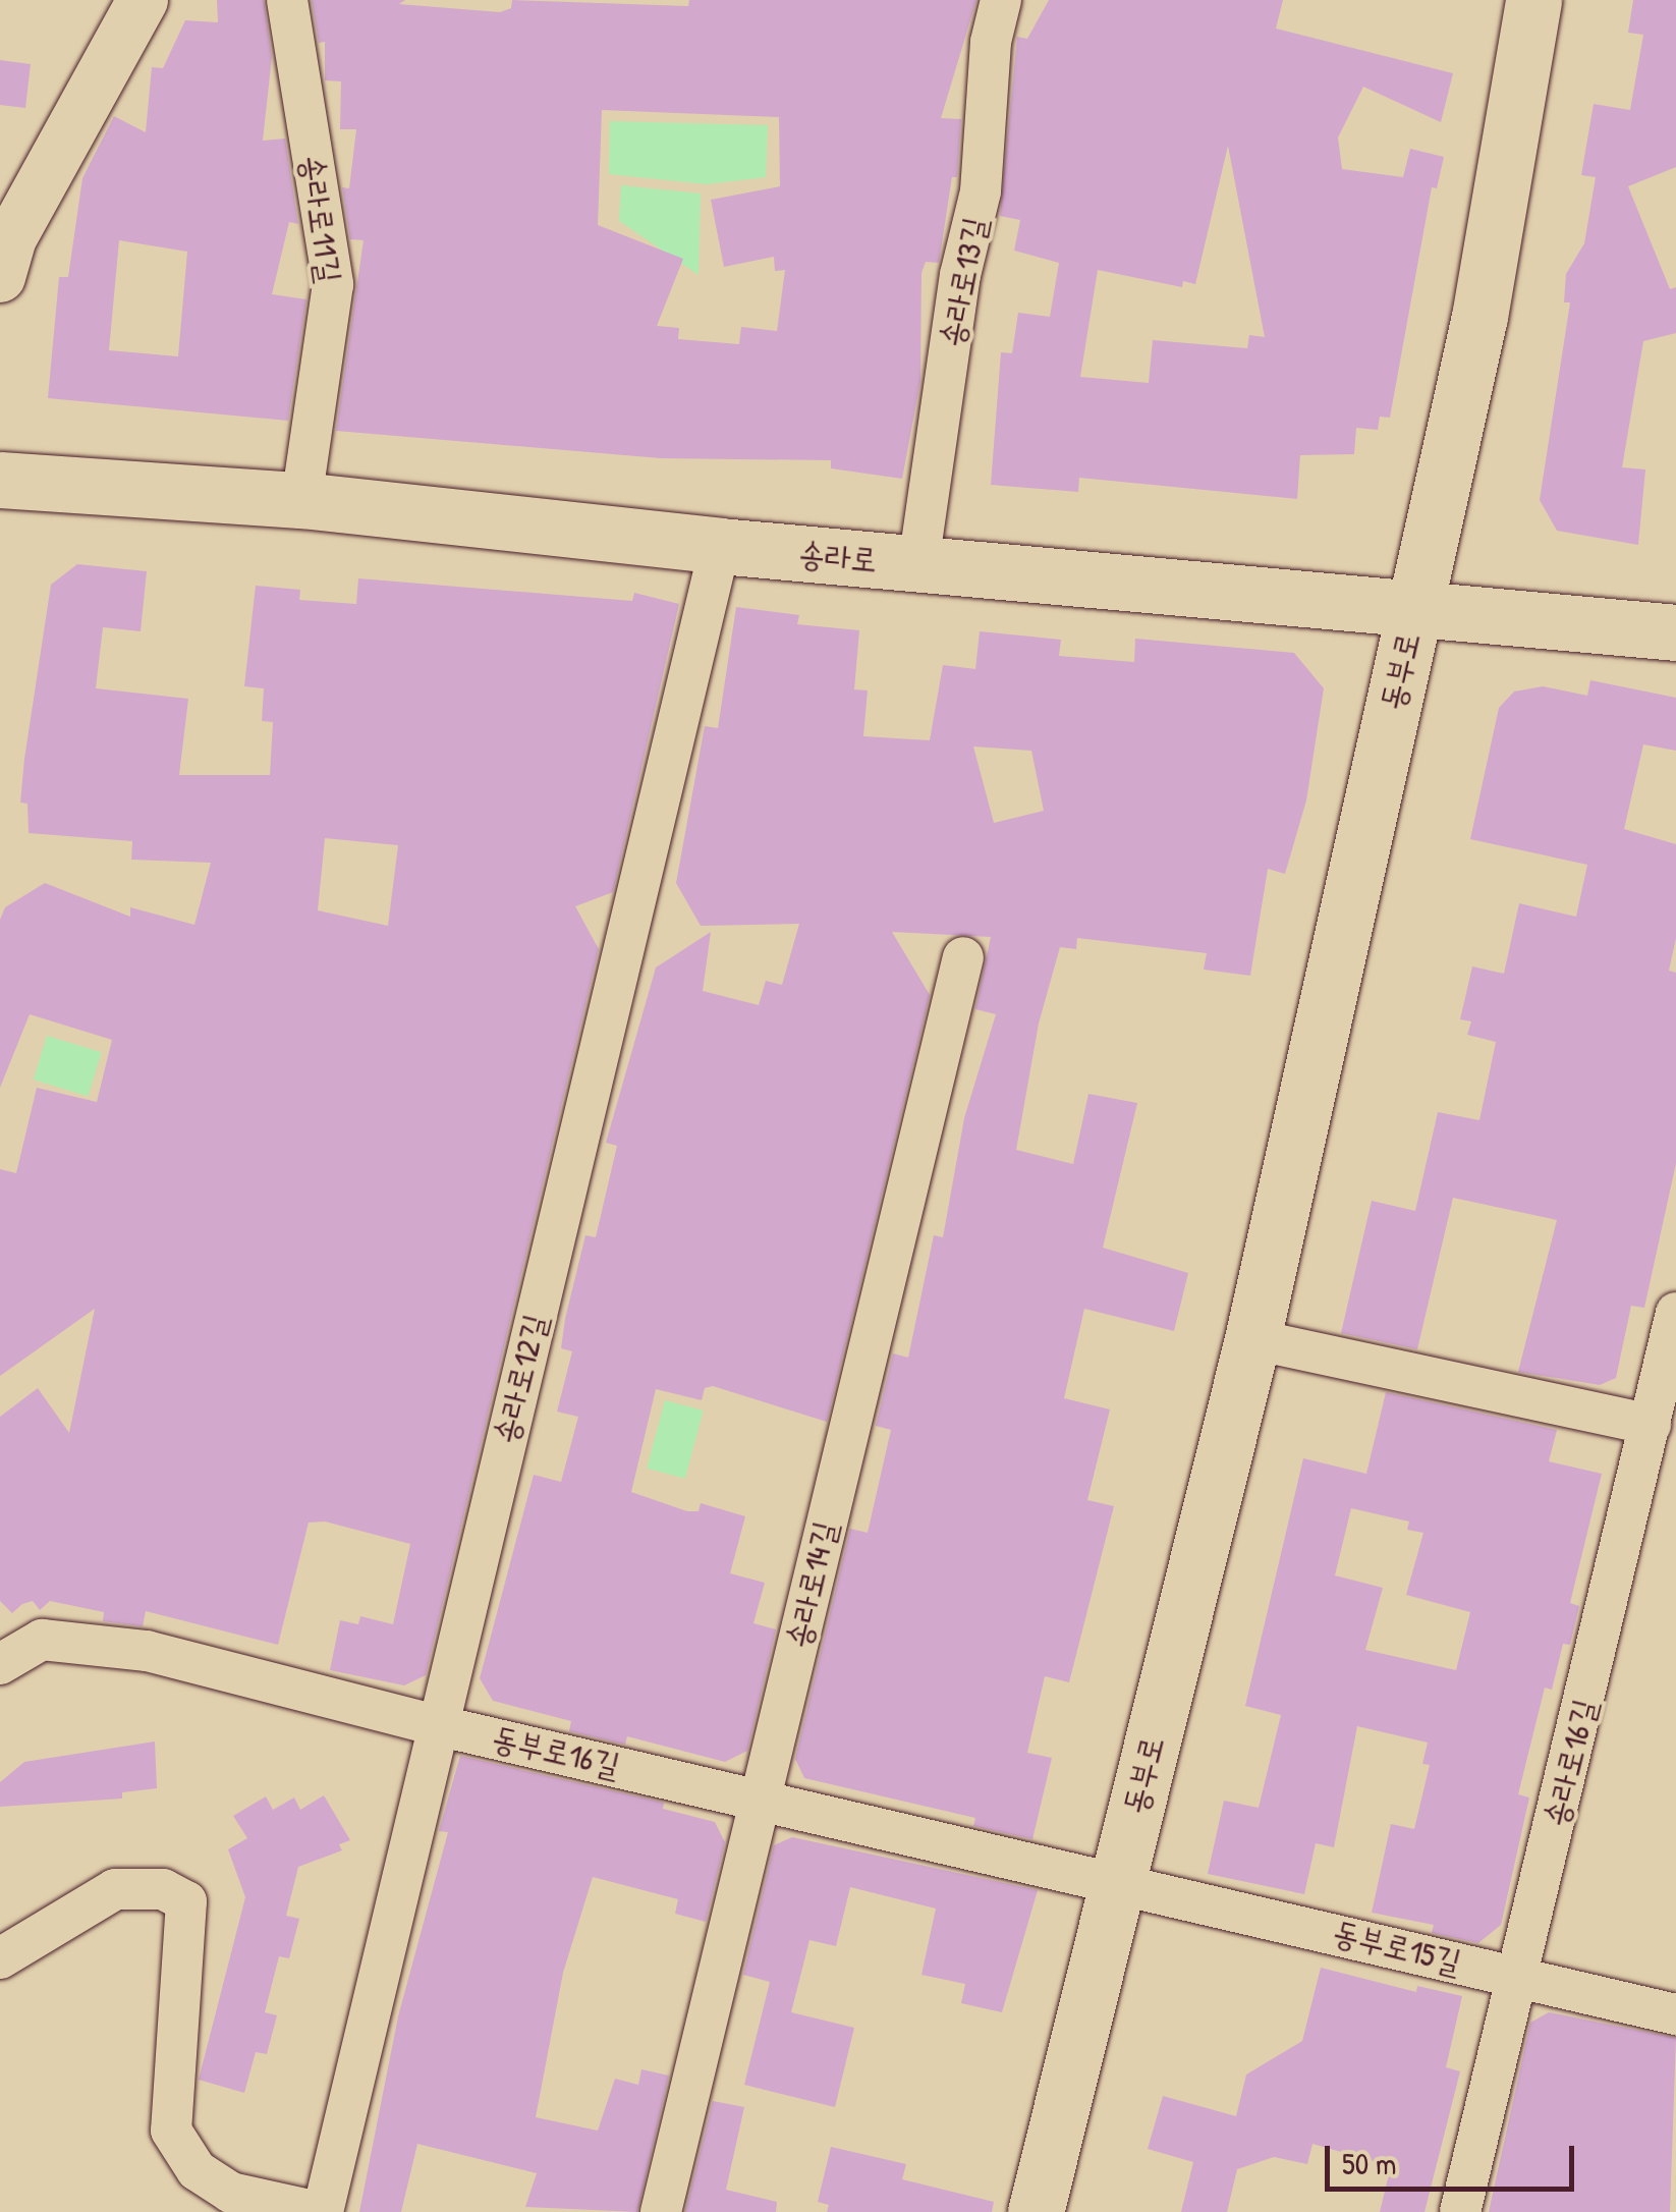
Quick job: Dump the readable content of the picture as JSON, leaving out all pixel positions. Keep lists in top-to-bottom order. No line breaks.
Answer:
{"streets":{"main road":["송라로","동부로"],"street":["송라로11길","송라로13길","송라로12길","송라로14길","동부로16길","송라로16길","동부로15길"]},"crossings":[["송라로11길","송라로"],["송라로13길","송라로"],["송라로","동부로"],["송라로","송라로12길"],["동부로","동부로16길"],["동부로","동부로15길"],["송라로12길","동부로16길"],["송라로14길","동부로16길"],["동부로16길","동부로15길"],["송라로16길","동부로15길"]],"scale_bar":"50 m"}
